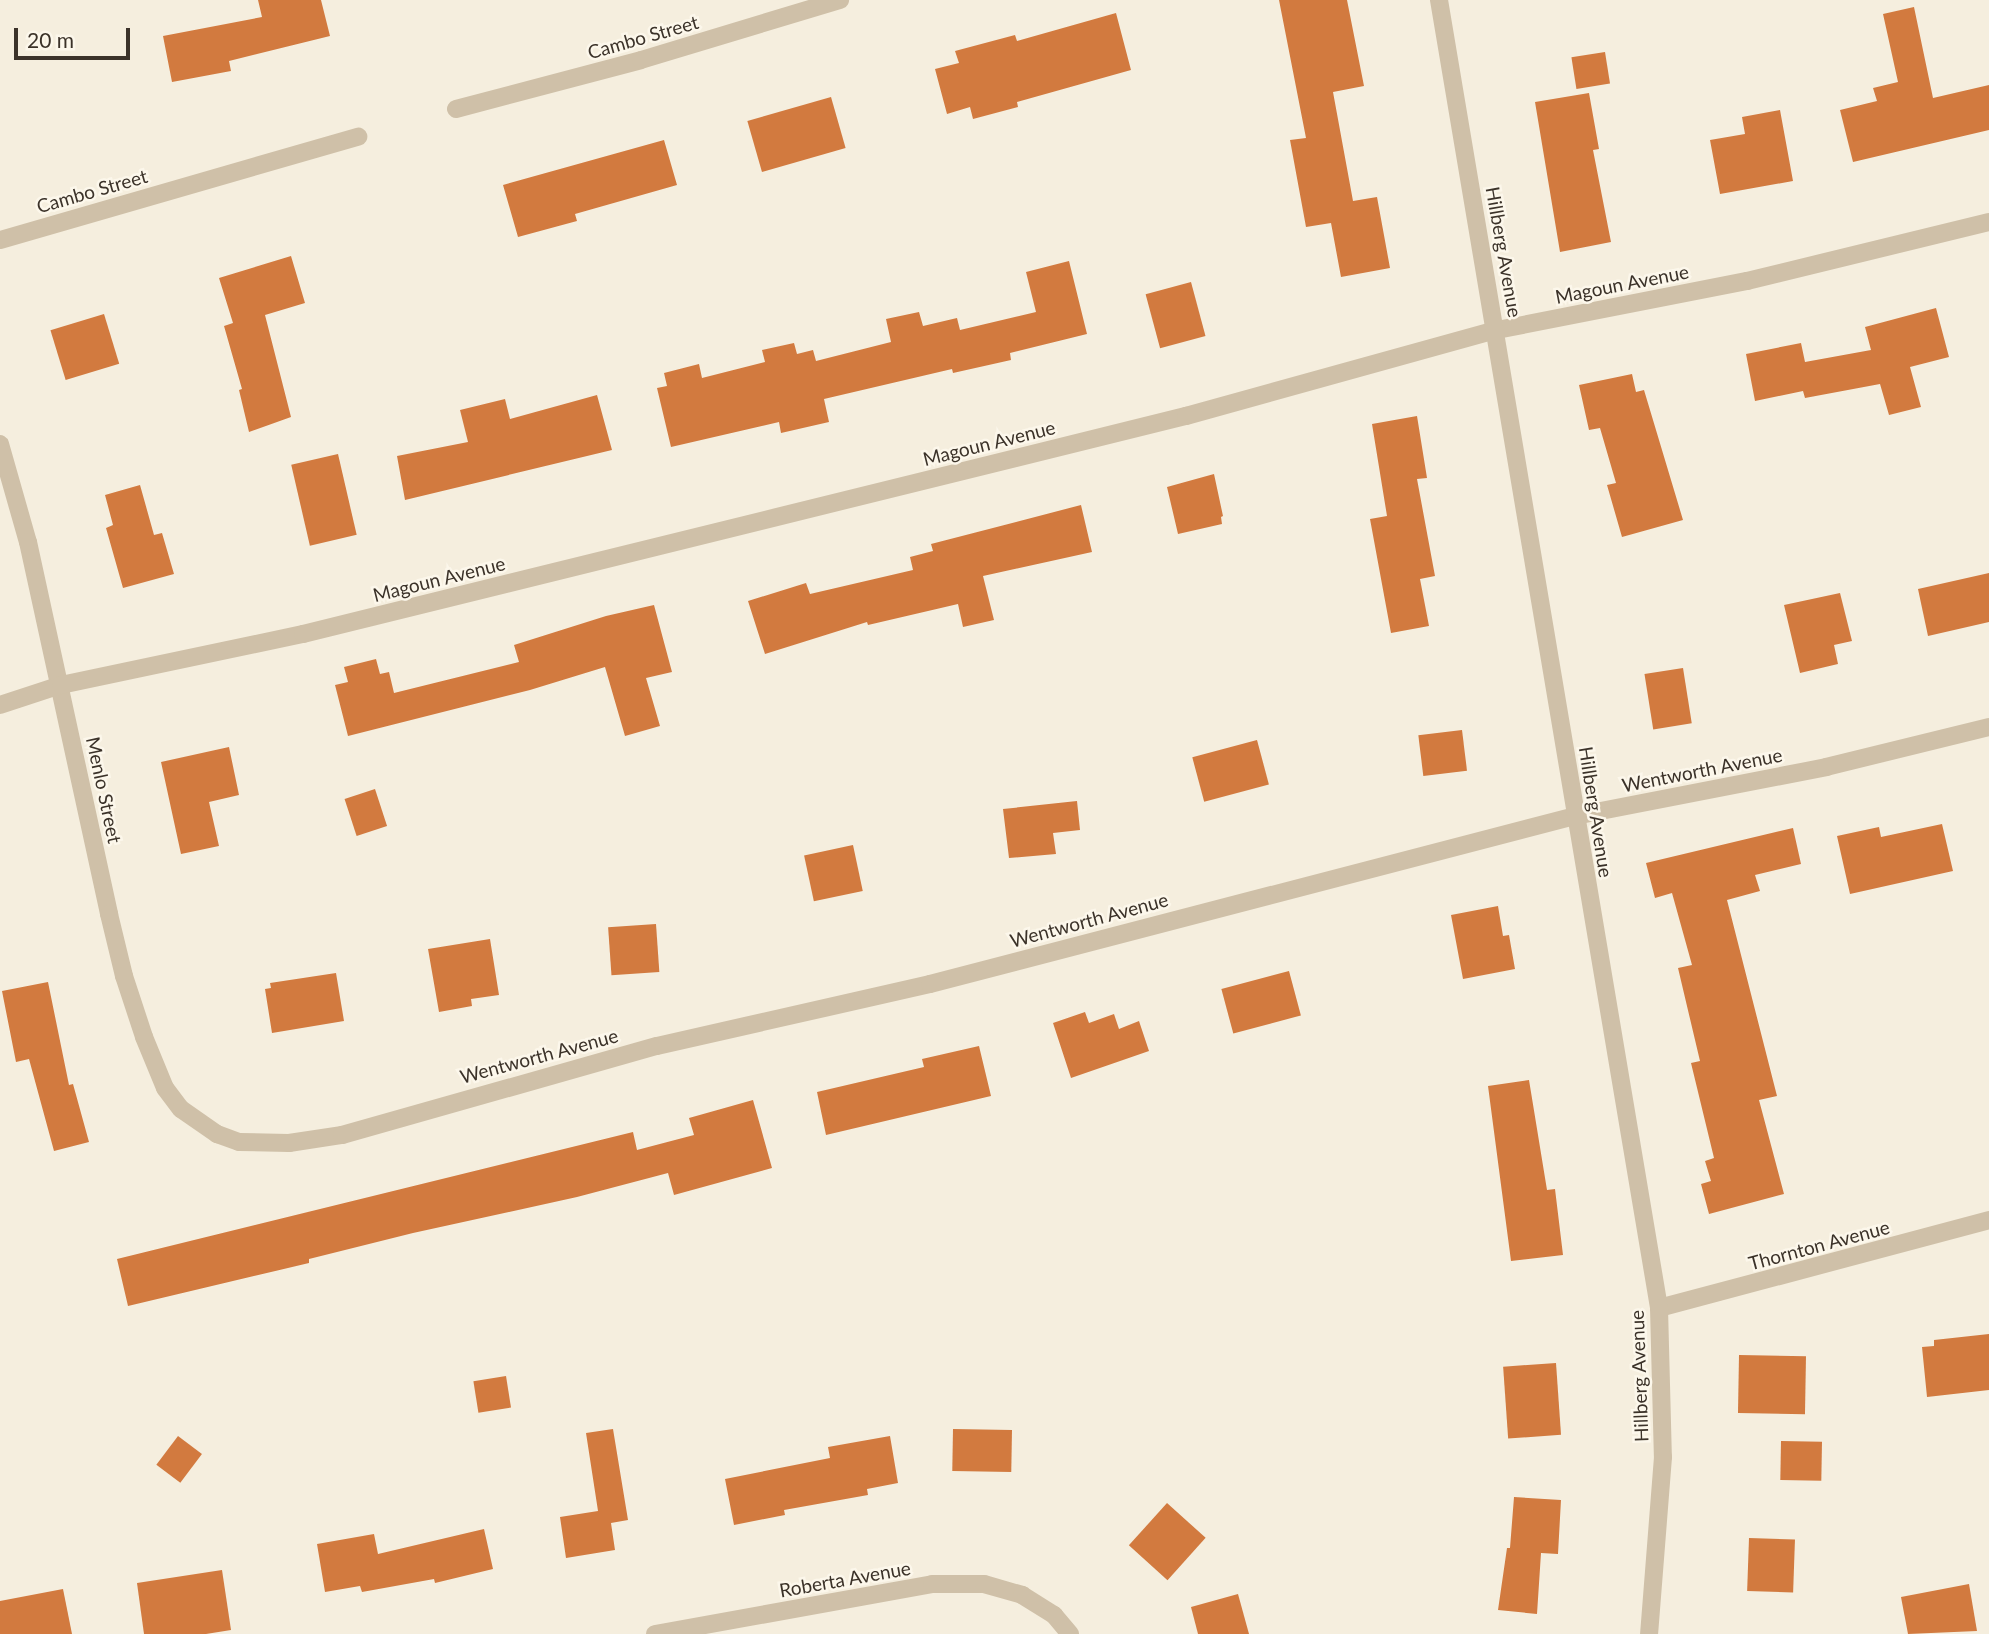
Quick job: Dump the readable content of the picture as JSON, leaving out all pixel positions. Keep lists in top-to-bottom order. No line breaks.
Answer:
{"streets":{"street":["Cambo Street","Hillberg Avenue","Magoun Avenue","Wentworth Avenue","Menlo Street","Thornton Avenue","Roberta Avenue"]},"crossings":[["Hillberg Avenue","Magoun Avenue"],["Hillberg Avenue","Wentworth Avenue"],["Hillberg Avenue","Thornton Avenue"],["Magoun Avenue","Menlo Street"],["Wentworth Avenue","Menlo Street"]],"scale_bar":"20 m"}
